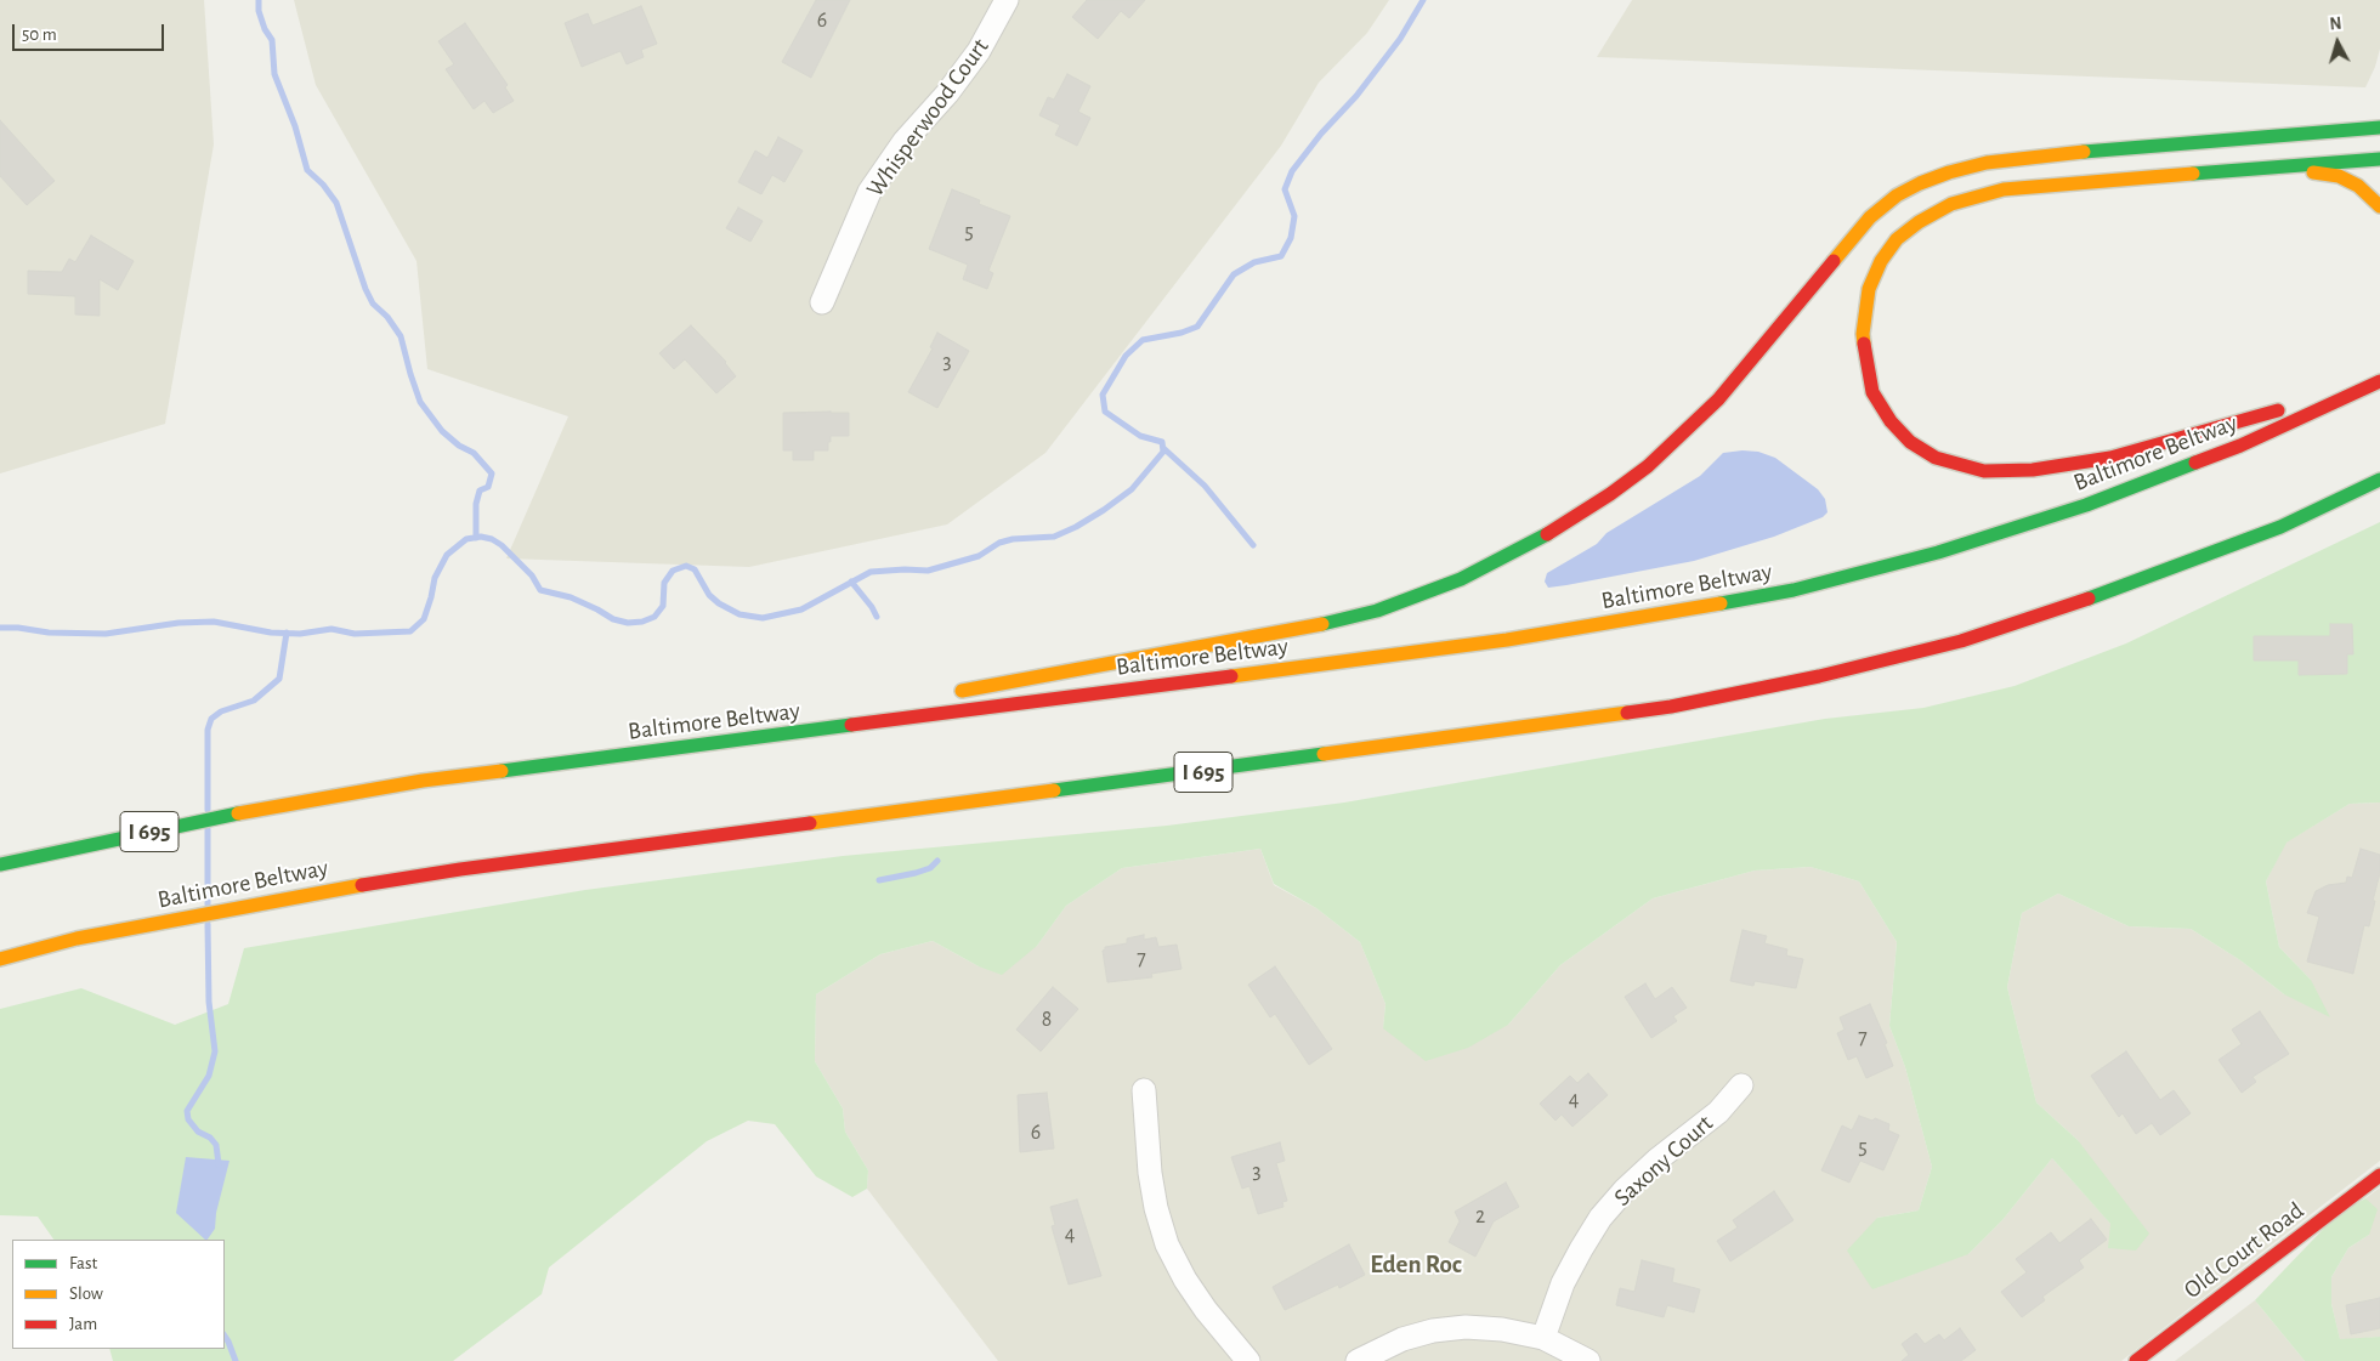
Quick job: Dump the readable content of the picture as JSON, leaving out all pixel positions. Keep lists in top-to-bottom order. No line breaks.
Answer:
{"streets":{"main road":["Baltimore Beltway","I 695","Old Court Road"],"street":["Whisperwood Court","Saxony Court"]},"districts":["Eden Roc"],"house_numbers":["6","5","3","7","8","7","4","6","5","3","2","4"],"legend":["Fast","Slow","Jam"],"scale_bar":"50 m","north":"top"}
